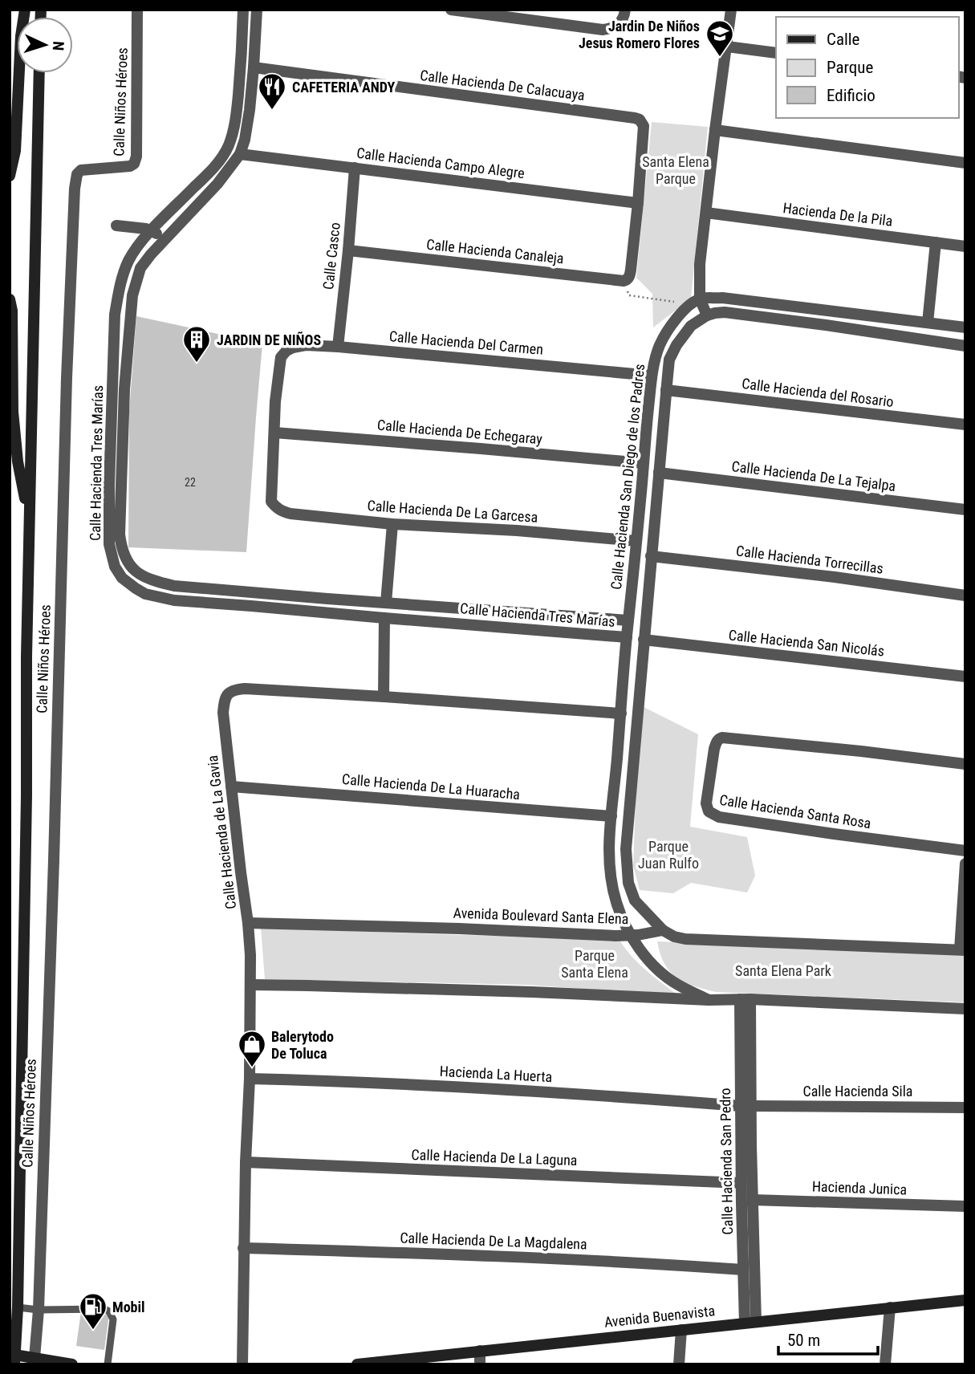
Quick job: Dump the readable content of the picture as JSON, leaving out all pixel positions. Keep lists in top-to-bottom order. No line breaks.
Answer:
{"streets":{"main road":["Avenida Buenavista"],"street":["Calle Hacienda De Calacuaya","Calle Niños Héroes","Calle Hacienda Campo Alegre","Hacienda De la Pila","Calle Hacienda Canaleja","Calle Casco","Calle Hacienda Del Carmen","Calle Hacienda del Rosario","Calle Hacienda De Echegaray","Calle Hacienda Tres Marías","Calle Hacienda De La Tejalpa","Calle Hacienda San Diego de los Padres","Calle Hacienda De La Garcesa","Calle Hacienda Torrecillas","Calle Hacienda San Nicolás","Calle Hacienda De La Huaracha","Calle Hacienda Santa Rosa","Calle Hacienda de La Gavia","Avenida Boulevard Santa Elena","Hacienda La Huerta","Calle Hacienda Sila","Calle Hacienda De La Laguna","Calle Hacienda San Pedro","Hacienda Junica","Calle Hacienda De La Magdalena"]},"crossings":[["Calle Hacienda De Calacuaya","Calle Hacienda Campo Alegre"],["Calle Hacienda De Calacuaya","Calle Hacienda Tres Marías"],["Calle Hacienda Campo Alegre","Calle Casco"],["Calle Hacienda Campo Alegre","Calle Hacienda Tres Marías"],["Calle Hacienda Canaleja","Calle Casco"],["Calle Casco","Calle Hacienda Del Carmen"],["Calle Hacienda Del Carmen","Calle Hacienda De Echegaray"],["Calle Hacienda Del Carmen","Calle Hacienda San Diego de los Padres"],["Calle Hacienda Del Carmen","Calle Hacienda De La Garcesa"],["Calle Hacienda del Rosario","Calle Hacienda San Diego de los Padres"],["Calle Hacienda De Echegaray","Calle Hacienda San Diego de los Padres"],["Calle Hacienda De Echegaray","Calle Hacienda De La Garcesa"],["Calle Hacienda Tres Marías","Calle Hacienda San Diego de los Padres"],["Calle Hacienda De La Tejalpa","Calle Hacienda San Diego de los Padres"],["Calle Hacienda San Diego de los Padres","Calle Hacienda De La Garcesa"],["Calle Hacienda San Diego de los Padres","Calle Hacienda Torrecillas"],["Calle Hacienda San Diego de los Padres","Calle Hacienda San Nicolás"],["Calle Hacienda San Diego de los Padres","Calle Hacienda De La Huaracha"],["Calle Hacienda San Diego de los Padres","Calle Hacienda de La Gavia"],["Calle Hacienda San Diego de los Padres","Avenida Boulevard Santa Elena"],["Calle Hacienda De La Huaracha","Calle Hacienda de La Gavia"],["Calle Hacienda de La Gavia","Avenida Boulevard Santa Elena"],["Calle Hacienda de La Gavia","Hacienda La Huerta"],["Calle Hacienda de La Gavia","Calle Hacienda De La Laguna"],["Calle Hacienda de La Gavia","Calle Hacienda De La Magdalena"],["Hacienda La Huerta","Calle Hacienda Sila"],["Hacienda La Huerta","Calle Hacienda San Pedro"],["Calle Hacienda Sila","Calle Hacienda San Pedro"],["Calle Hacienda De La Laguna","Calle Hacienda San Pedro"],["Calle Hacienda San Pedro","Hacienda Junica"],["Calle Hacienda San Pedro","Calle Hacienda De La Magdalena"],["Calle Hacienda San Pedro","Avenida Buenavista"]],"parks":["Santa Elena Parque","Parque Juan Rulfo","Parque Santa Elena","Santa Elena Park"],"places":{"school or university":["Jardin De Niños Jesus Romero Flores"],"restaurant":["CAFETERIA ANDY"],"building":["JARDIN DE NIÑOS"],"shop":["Balerytodo De Toluca"],"fuel station":["Mobil"]},"house_numbers":["22"],"legend":["Calle","Parque","Edificio"],"scale_bar":"50 m","north":"right"}
